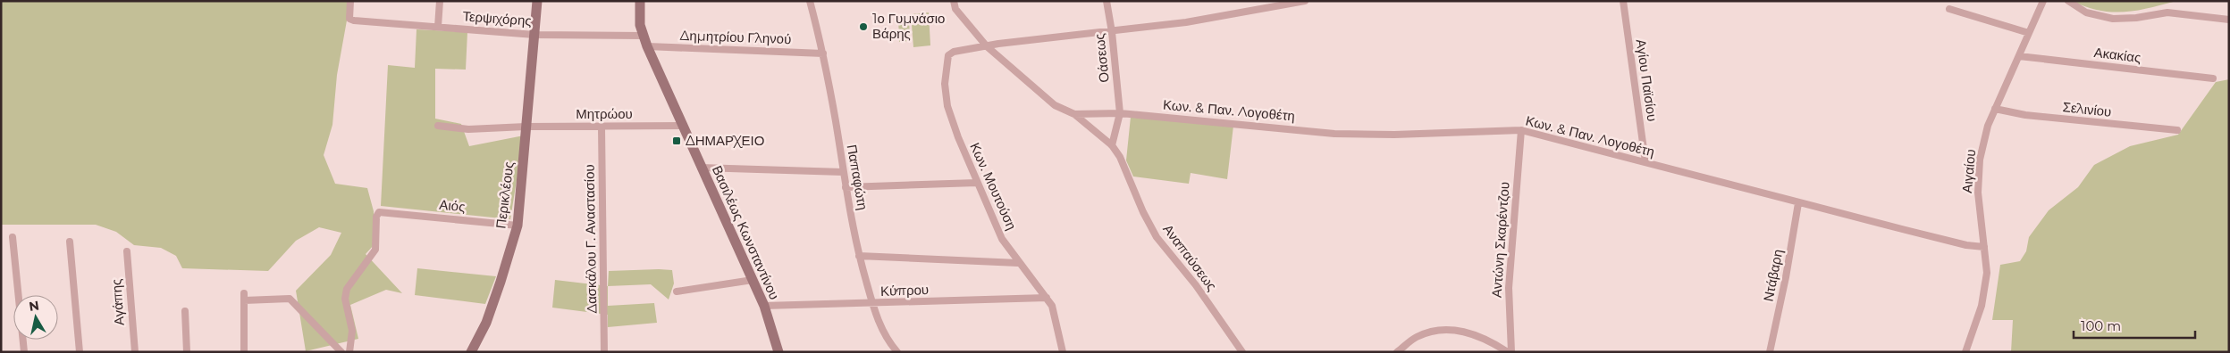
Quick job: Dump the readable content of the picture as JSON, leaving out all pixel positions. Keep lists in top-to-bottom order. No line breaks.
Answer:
{"streets":{"main road":["Περικλέους","Βασιλέως Κωνσταντίνου"],"street":["Τερψιχόρης","Δημητρίου Γληνού","Ακακίας","Οάσεως","Αγίου Παϊσίου","Σελινίου","Κων. & Παν. Λογοθέτη","Μητρώου","Αιγαίου","Παπαφώτη","Κων. Μουτούση","Αιός","Δασκάλου Γ. Αναστασίου","Αντώνη Σκαρέντζου","Αναπαύσεως","Ντάβαρη","Κύπρου","Αγάπης"]},"crossings":[["Τερψιχόρης","Περικλέους"],["Τερψιχόρης","Βασιλέως Κωνσταντίνου"],["Δημητρίου Γληνού","Παπαφώτη"],["Δημητρίου Γληνού","Βασιλέως Κωνσταντίνου"],["Ακακίας","Αιγαίου"],["Οάσεως","Κων. & Παν. Λογοθέτη"],["Οάσεως","Αναπαύσεως"],["Αγίου Παϊσίου","Κων. & Παν. Λογοθέτη"],["Σελινίου","Αιγαίου"],["Κων. & Παν. Λογοθέτη","Αιγαίου"],["Κων. & Παν. Λογοθέτη","Αντώνη Σκαρέντζου"],["Κων. & Παν. Λογοθέτη","Αναπαύσεως"],["Κων. & Παν. Λογοθέτη","Ντάβαρη"],["Μητρώου","Περικλέους"],["Μητρώου","Βασιλέως Κωνσταντίνου"],["Μητρώου","Δασκάλου Γ. Αναστασίου"],["Παπαφώτη","Κύπρου"],["Κων. Μουτούση","Κύπρου"],["Περικλέους","Αιός"],["Βασιλέως Κωνσταντίνου","Κύπρου"]],"places":{"other":["1ο Γυμνάσιο Βάρης"],"transit":["ΔΗΜΑΡΧΕΙΟ"]},"scale_bar":"100 m","north":"top"}
